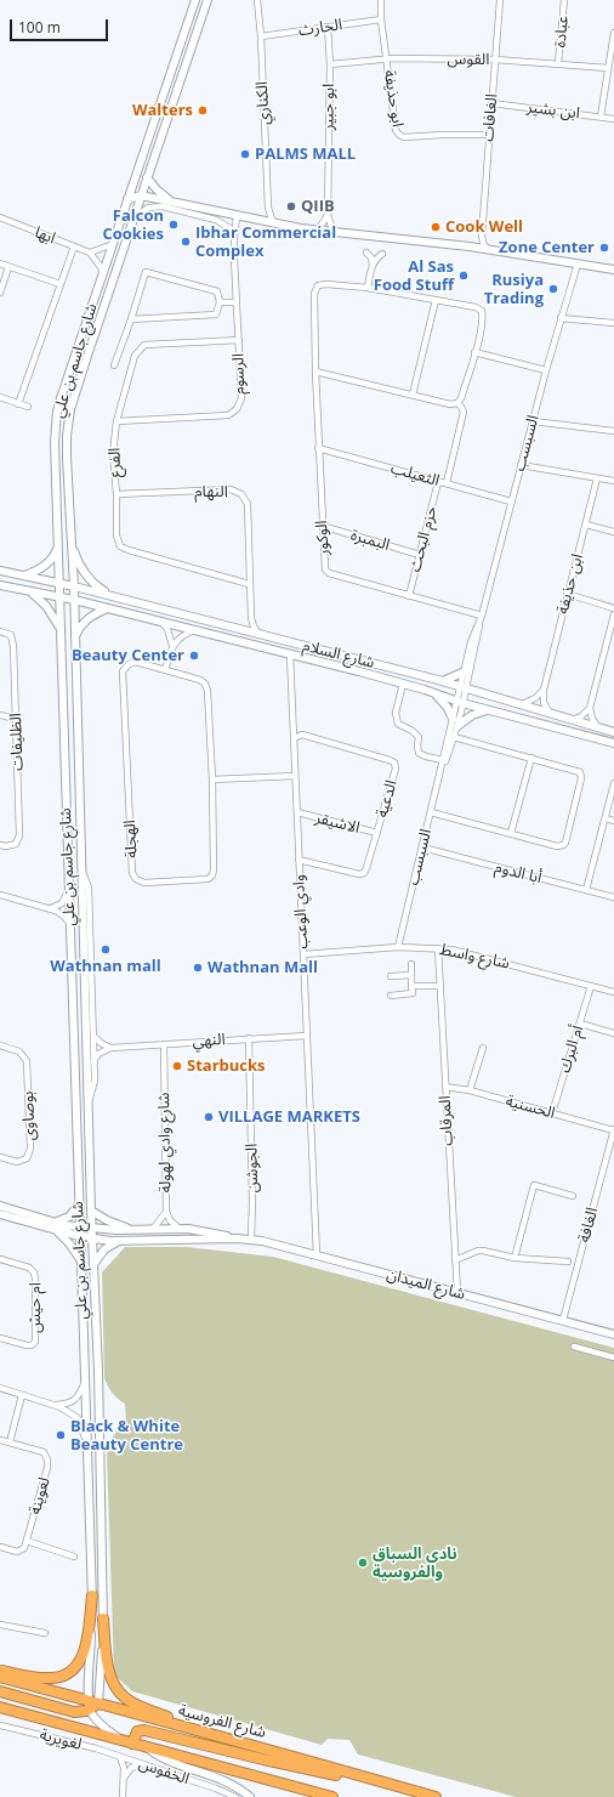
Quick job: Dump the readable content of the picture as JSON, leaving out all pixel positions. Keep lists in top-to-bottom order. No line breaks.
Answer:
{"streets":{"highway":["شارع الفروسية"],"street":["الحارث","عبادة","القوس","ابو حذيفة","الكناري","ابو جبير","ابن بشير","الغافات","ابها","شارع جاسم بن علي","الرسوم","السبسب","الفرع","الثعيلب","النهام","الوكور","حزم البحث","البمبرة","ابن حذيفة","شارع السلام","الظليفات","الدعية","الاشيقر","الهجلة","أبا الدوم","وادي الوعب","شارع واسط","النهي","أم البرك","الحسنية","بوصاوى","المرقاب","شارع وادي لهولة","الجوشن","الغافة","شارع الميدان","ام حيش","لعوينة","لغويرية","الخفوس"]},"crossings":[["الحارث","ابو حذيفة"],["الحارث","الكناري"],["الحارث","ابو جبير"],["عبادة","القوس"],["القوس","ابو حذيفة"],["القوس","ابو جبير"],["القوس","الغافات"],["ابو حذيفة","الغافات"],["ابن بشير","الغافات"],["شارع جاسم بن علي","شارع السلام"],["شارع جاسم بن علي","شارع الميدان"],["شارع جاسم بن علي","شارع الفروسية"],["الرسوم","الفرع"],["السبسب","الثعيلب"],["السبسب","الوكور"],["السبسب","شارع السلام"],["السبسب","أبا الدوم"],["السبسب","شارع واسط"],["الفرع","النهام"],["الثعيلب","الوكور"],["الثعيلب","حزم البحث"],["النهام","شارع السلام"],["الوكور","حزم البحث"],["الوكور","البمبرة"],["حزم البحث","البمبرة"],["ابن حذيفة","شارع السلام"],["شارع السلام","وادي الوعب"],["الدعية","الاشيقر"],["الدعية","وادي الوعب"],["الاشيقر","وادي الوعب"],["وادي الوعب","شارع واسط"],["وادي الوعب","النهي"],["وادي الوعب","شارع الميدان"],["شارع واسط","أم البرك"],["شارع واسط","المرقاب"],["النهي","شارع وادي لهولة"],["النهي","الجوشن"],["أم البرك","الحسنية"],["الحسنية","المرقاب"],["الحسنية","الغافة"],["المرقاب","شارع الميدان"],["شارع وادي لهولة","شارع الميدان"],["الجوشن","شارع الميدان"],["الغافة","شارع الميدان"],["لغويرية","الخفوس"]],"places":["Walters","PALMS MALL","QIIB","Falcon Cookies","Cook Well","Ibhar Commercial Complex","Zone Center","Al Sas Food Stuff","Rusiya Trading","Beauty Center","Wathnan mall","Wathnan Mall","Starbucks","VILLAGE MARKETS","Black & White Beauty Centre","نادي السباق والفروسية"],"scale_bar":"100 m"}
